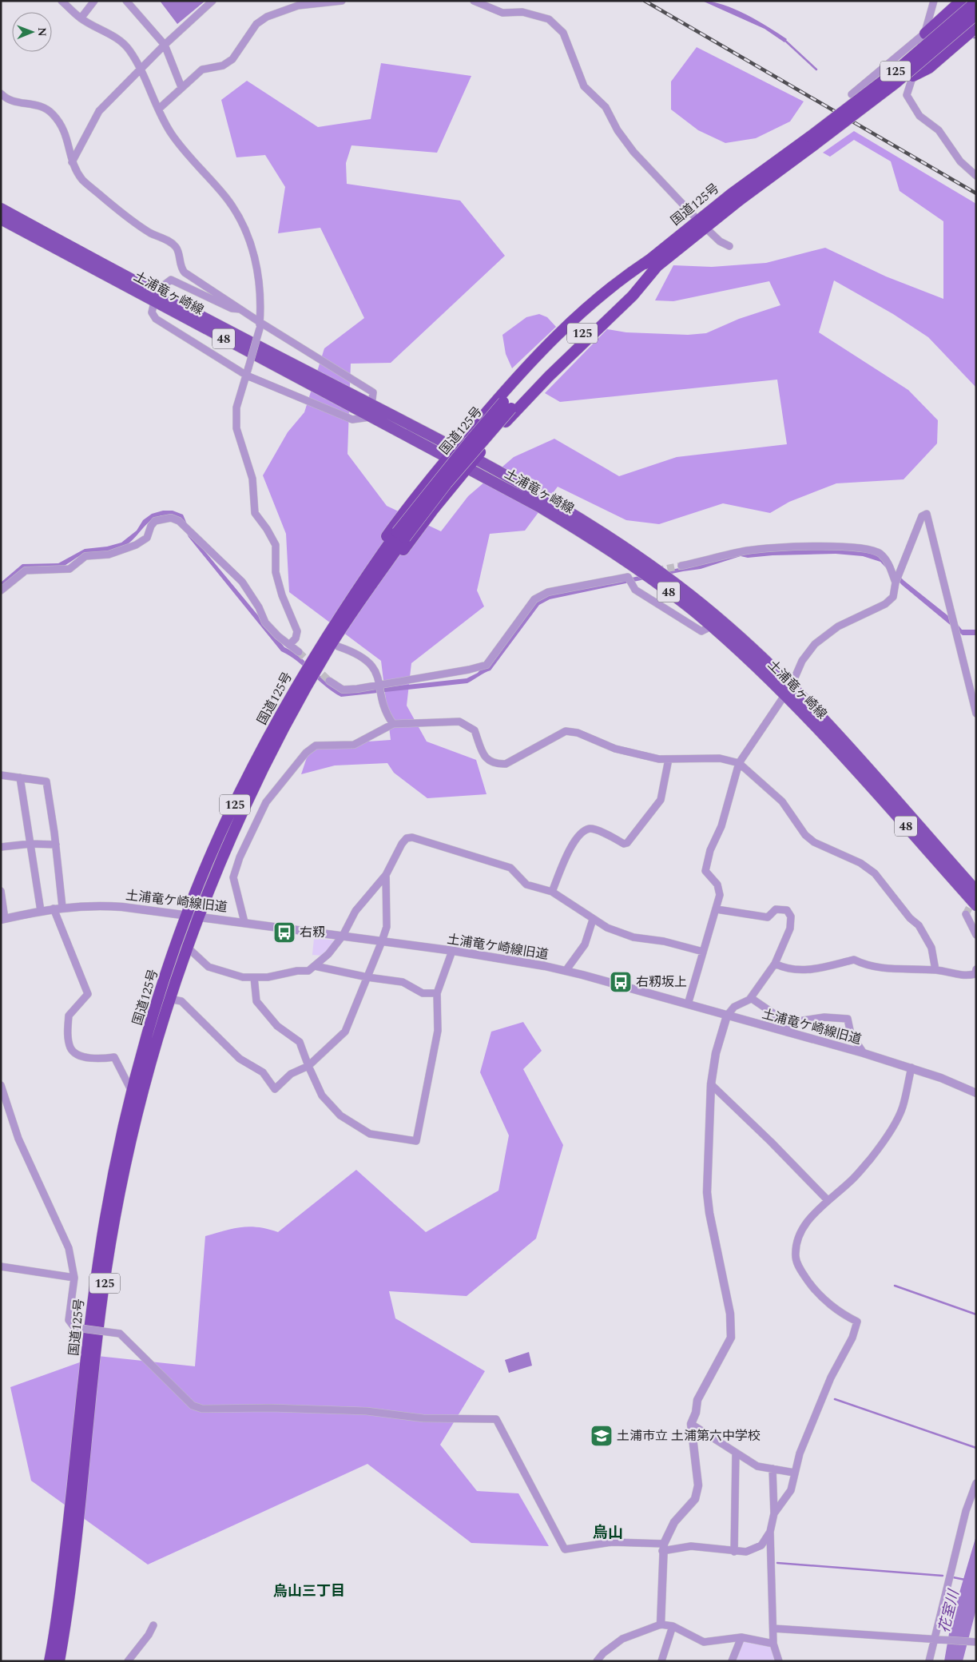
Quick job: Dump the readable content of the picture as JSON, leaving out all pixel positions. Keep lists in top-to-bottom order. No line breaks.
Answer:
{"streets":{"highway":["125","国道125号"],"main road":["土浦竜ヶ崎線","48"],"street":["土浦竜ケ崎線旧道"]},"crossings":[["国道125号","土浦竜ケ崎線旧道"]],"districts":["烏山","烏山三丁目"],"water":["花室川"],"places":{"bus stop":["右籾","右籾坂上"],"school or university":["土浦市立 土浦第六中学校"]},"north":"right"}
